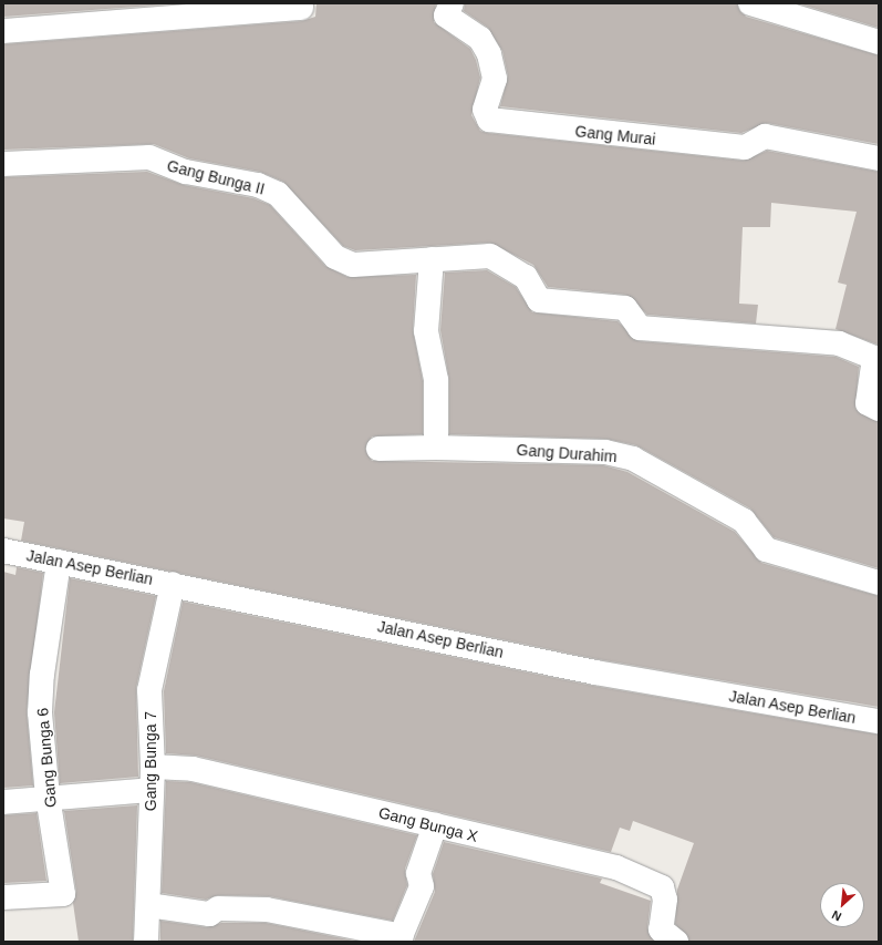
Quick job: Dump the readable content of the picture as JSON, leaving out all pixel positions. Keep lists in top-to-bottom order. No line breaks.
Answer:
{"streets":{"street":["Gang Murai","Gang Bunga II","Gang Durahim","Jalan Asep Berlian","Gang Bunga 6","Gang Bunga 7","Gang Bunga X"]},"crossings":[["Jalan Asep Berlian","Gang Bunga 6"],["Jalan Asep Berlian","Gang Bunga 7"],["Gang Bunga 6","Gang Bunga X"],["Gang Bunga 7","Gang Bunga X"]],"north":"bottom left"}
